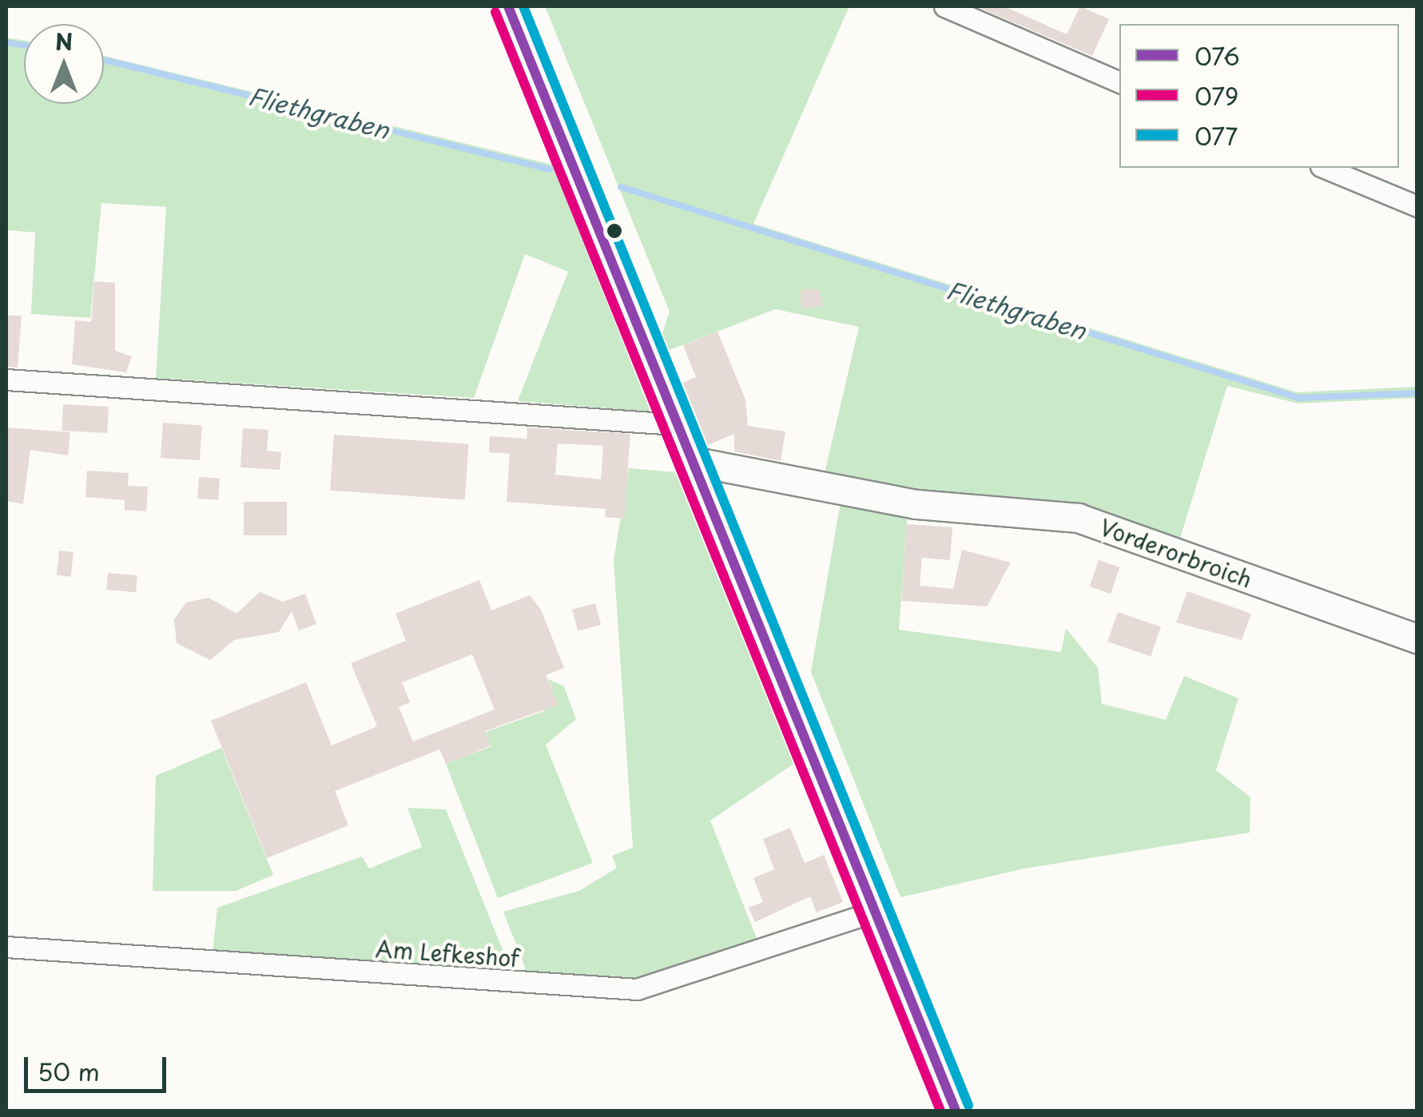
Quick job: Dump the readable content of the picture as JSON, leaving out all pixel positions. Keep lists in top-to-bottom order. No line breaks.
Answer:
{"streets":{"street":["Vorderorbroich","Am Lefkeshof"]},"water":["Fliethgraben"],"lines":["transit line 076","transit line 077","transit line 079"],"legend":["076","079","077"],"scale_bar":"50 m","north":"top"}
